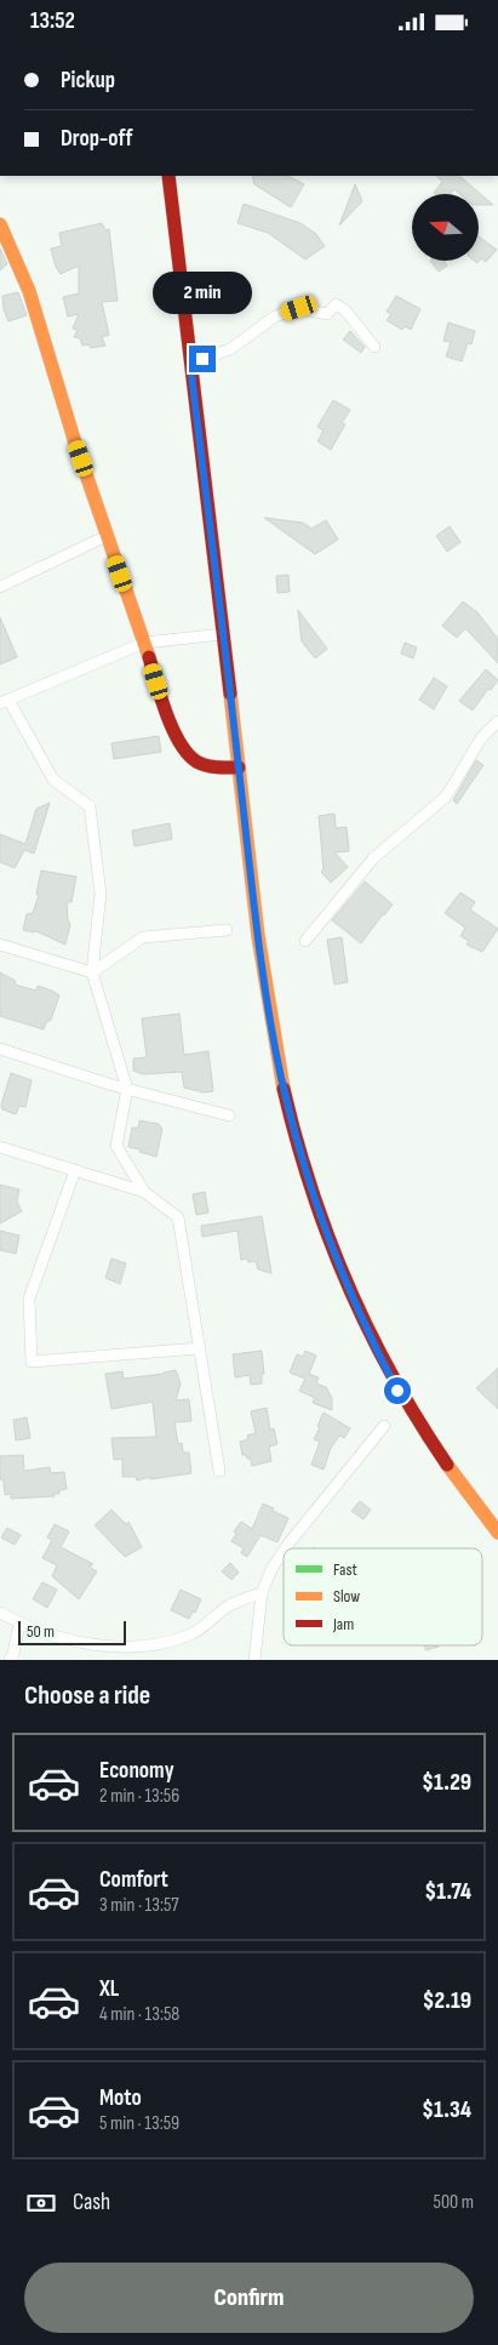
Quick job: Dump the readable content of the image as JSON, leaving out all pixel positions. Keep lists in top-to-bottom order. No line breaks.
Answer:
{"legend":["Fast","Slow","Jam"],"scale_bar":"50 m","north":"left","page":{"status":"13:52","banner":["Pickup","Drop-off"],"bubble":"2 min","scale":"50 m","heading":"Choose a ride","list":[{"name":"Economy","note":"2 min · 13:56","value":"$1.29"},{"name":"Comfort","note":"3 min · 13:57","value":"$1.74"},{"name":"XL","note":"4 min · 13:58","value":"$2.19"},{"name":"Moto","note":"5 min · 13:59","value":"$1.34"}],"pay":["Cash","500 m"],"buttons":"Confirm"}}
